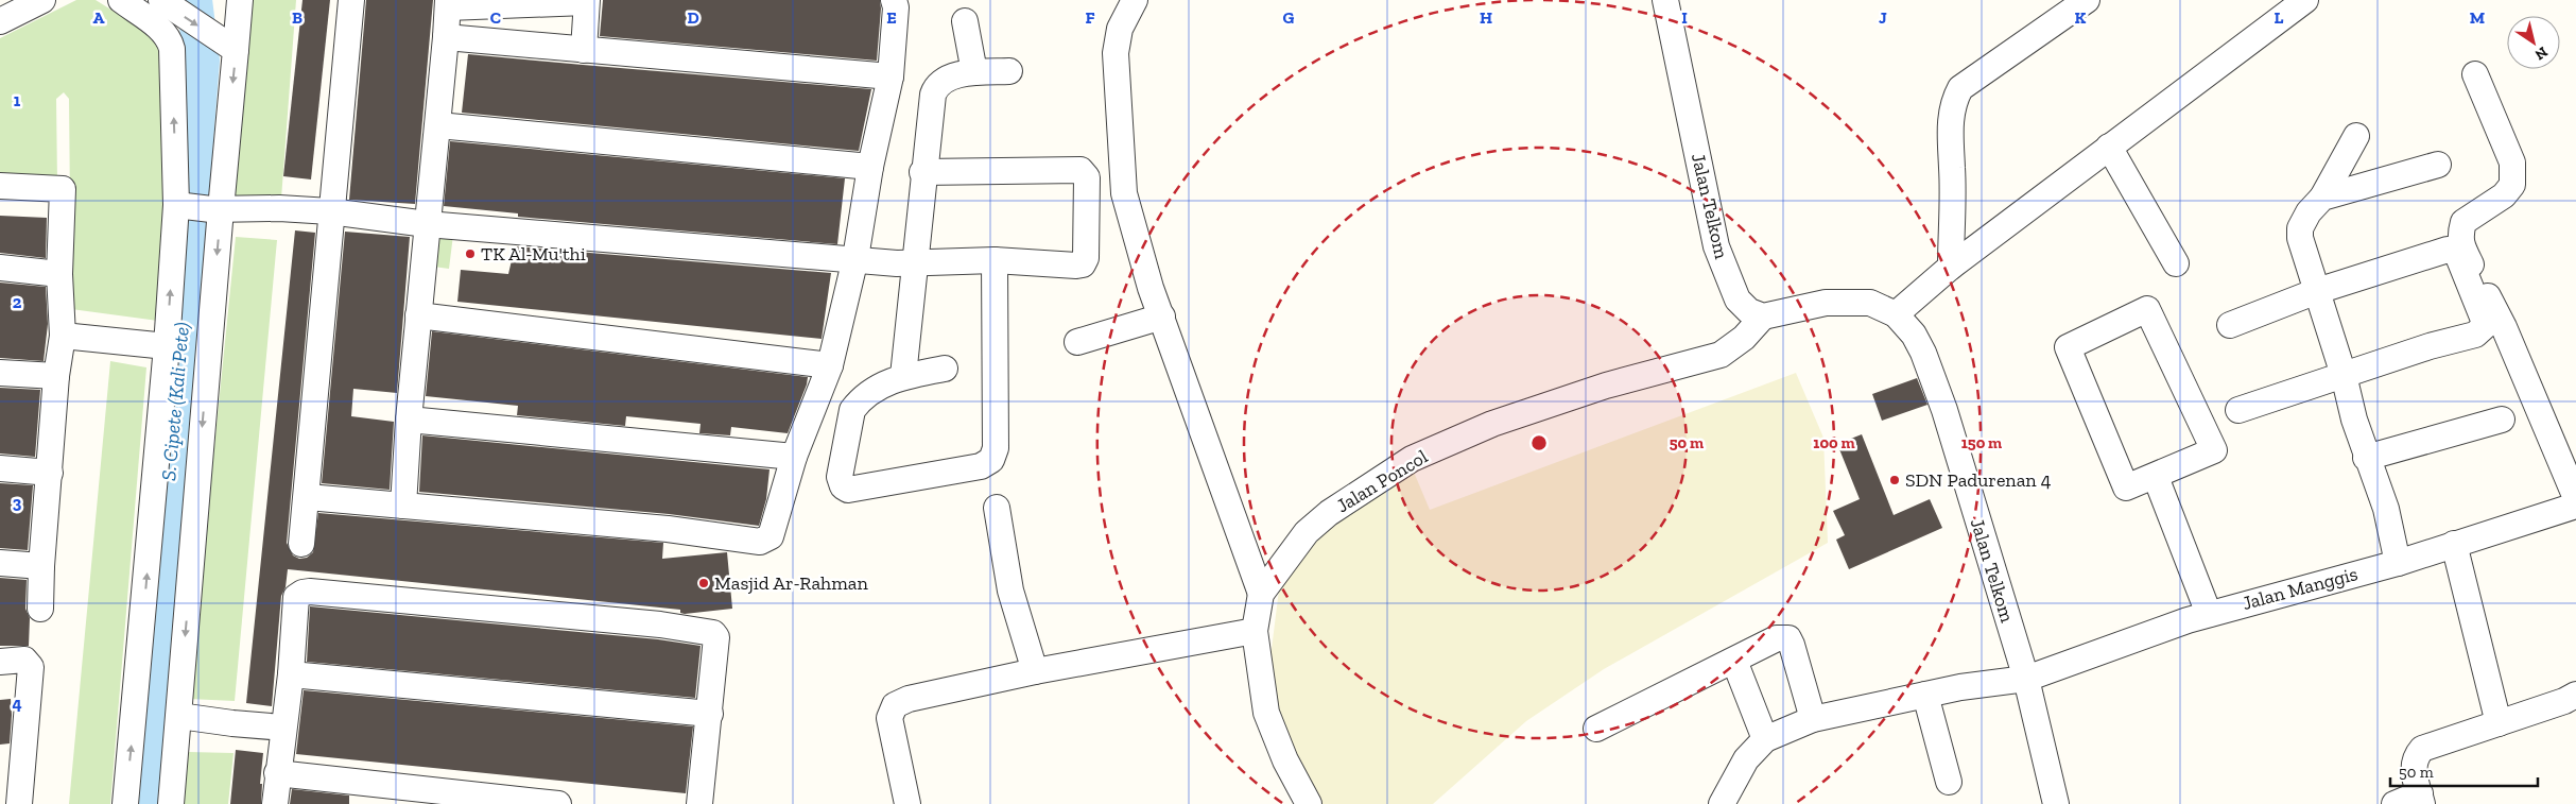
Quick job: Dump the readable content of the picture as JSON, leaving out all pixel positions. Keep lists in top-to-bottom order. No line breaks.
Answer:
{"streets":{"street":["Jalan Telkom","Jalan Poncol","Jalan Manggis"]},"crossings":[["Jalan Telkom","Jalan Poncol"],["Jalan Telkom","Jalan Manggis"]],"water":["S. Cipete (Kali Pete)"],"places":["TK Al-Mu'thi","SDN Padurenan 4","Masjid Ar-Rahman"],"scale_bar":"50 m","north":"bottom right","grid":{"columns":["A","B","C","D","E","F","G","H","I","J","K","L","M"],"rows":["1","2","3","4"]},"rings":["50 m","100 m","150 m"]}
